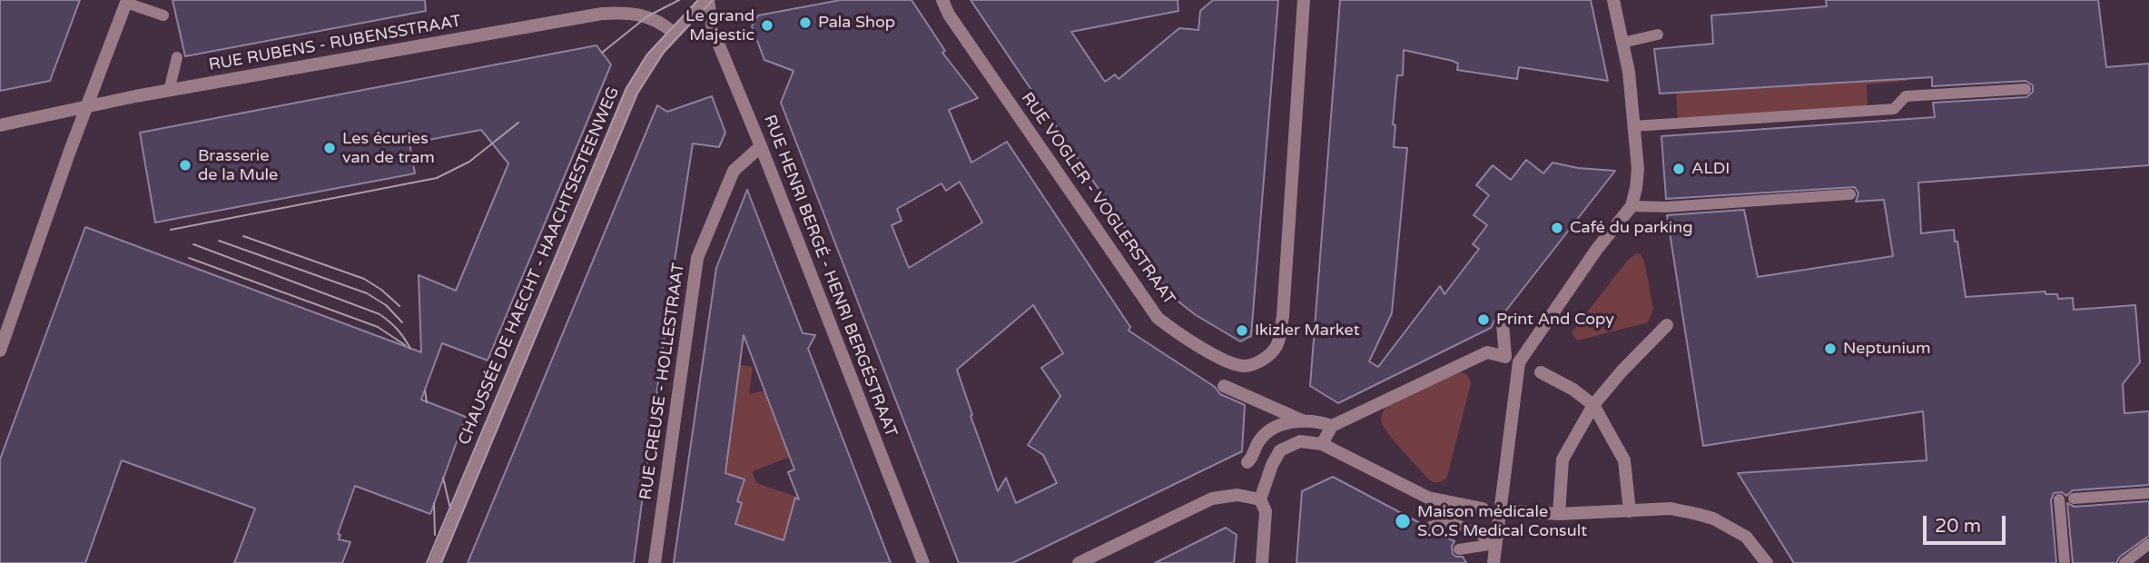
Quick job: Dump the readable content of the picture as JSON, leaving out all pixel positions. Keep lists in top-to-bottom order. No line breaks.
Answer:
{"streets":{"street":["RUE RUBENS - RUBENSSTRAAT","RUE VOGLER - VOGLERSTRAAT","CHAUSSÉE DE HAECHT - HAACHTSESTEENWEG","RUE HENRI BERGÉ - HENRI BERGÉSTRAAT","RUE CREUSE - HOLLESTRAAT"]},"crossings":[["RUE RUBENS - RUBENSSTRAAT","CHAUSSÉE DE HAECHT - HAACHTSESTEENWEG"],["CHAUSSÉE DE HAECHT - HAACHTSESTEENWEG","RUE HENRI BERGÉ - HENRI BERGÉSTRAAT"],["RUE HENRI BERGÉ - HENRI BERGÉSTRAAT","RUE CREUSE - HOLLESTRAAT"]],"places":["Pala Shop","Le grand Majestic","Les écuries van de tram","Brasserie de la Mule","ALDI","Café du parking","Print And Copy","Ikizler Market","Neptunium","Maison médicale S.O.S Medical Consult"],"scale_bar":"20 m"}
